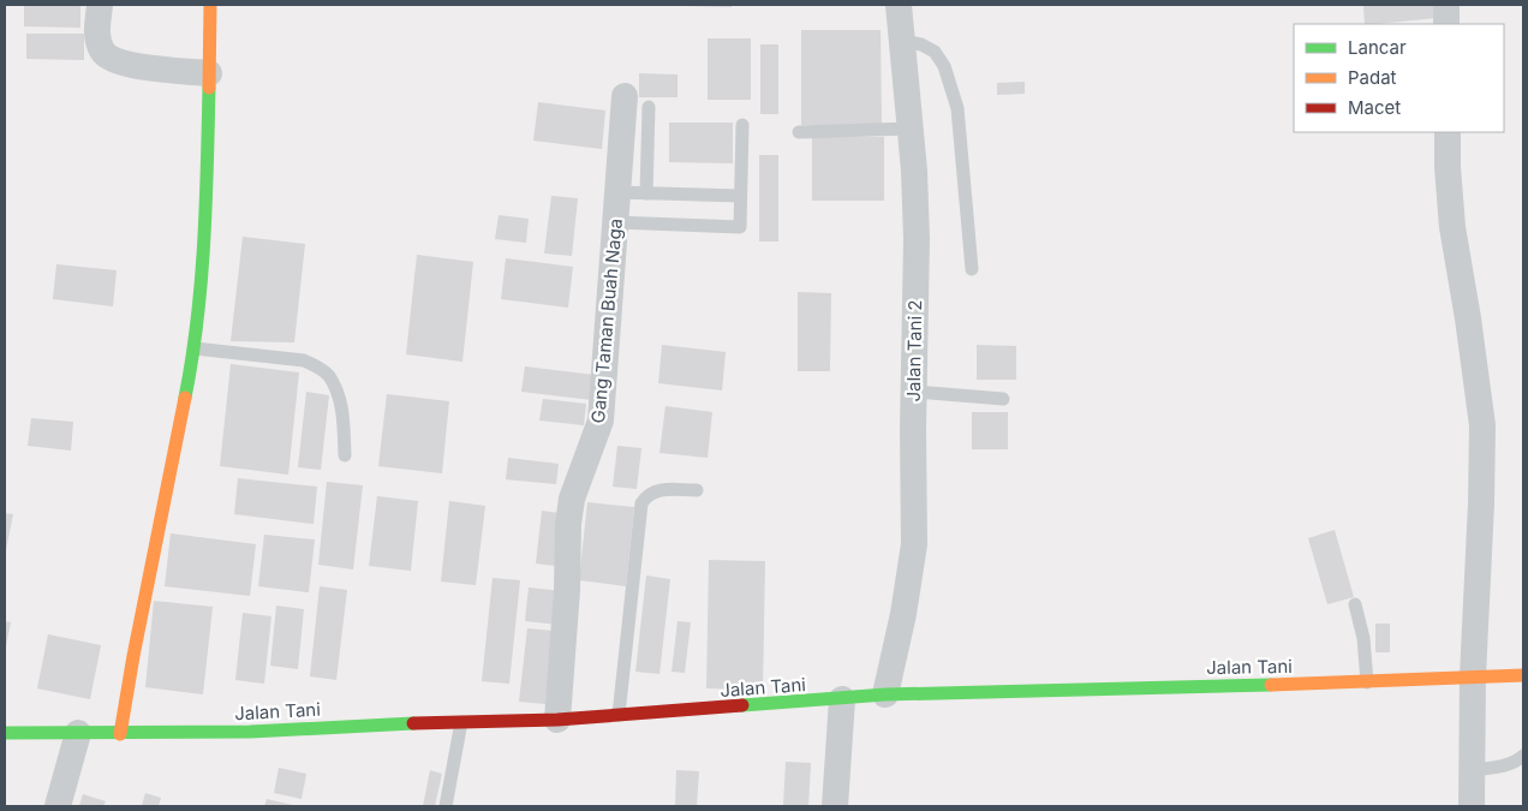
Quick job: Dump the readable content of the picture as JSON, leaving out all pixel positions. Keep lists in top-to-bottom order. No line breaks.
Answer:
{"streets":{"main road":["Jalan Tani"],"street":["Gang Taman Buah Naga","Jalan Tani 2"]},"crossings":[["Gang Taman Buah Naga","Jalan Tani"],["Jalan Tani 2","Jalan Tani"]],"legend":["Lancar","Padat","Macet"]}
